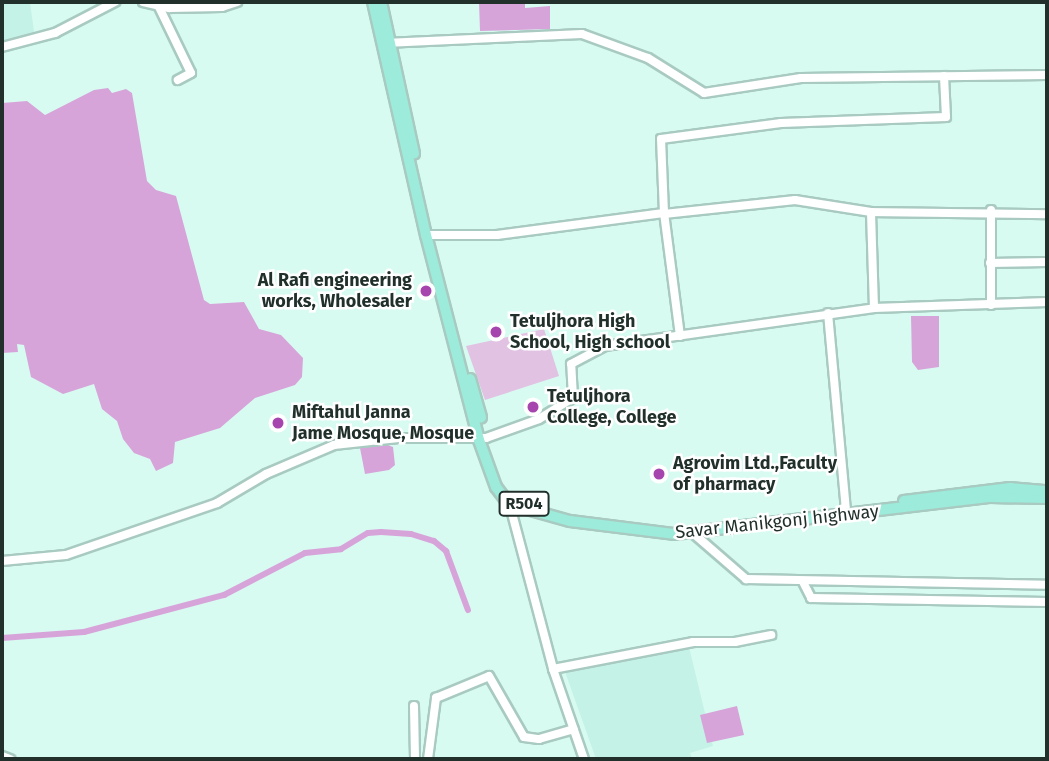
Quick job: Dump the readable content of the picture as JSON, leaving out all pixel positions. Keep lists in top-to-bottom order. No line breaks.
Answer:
{"streets":{"main road":["R504","Savar Manikgonj highway"]},"crossings":[["R504","Savar Manikgonj highway"]],"places":["Al Rafi engineering works, Wholesaler","Tetuljhora High School, High school","Tetuljhora College, College","Miftahul Janna Jame Mosque, Mosque","Agrovim Ltd.,Faculty of pharmacy"]}
